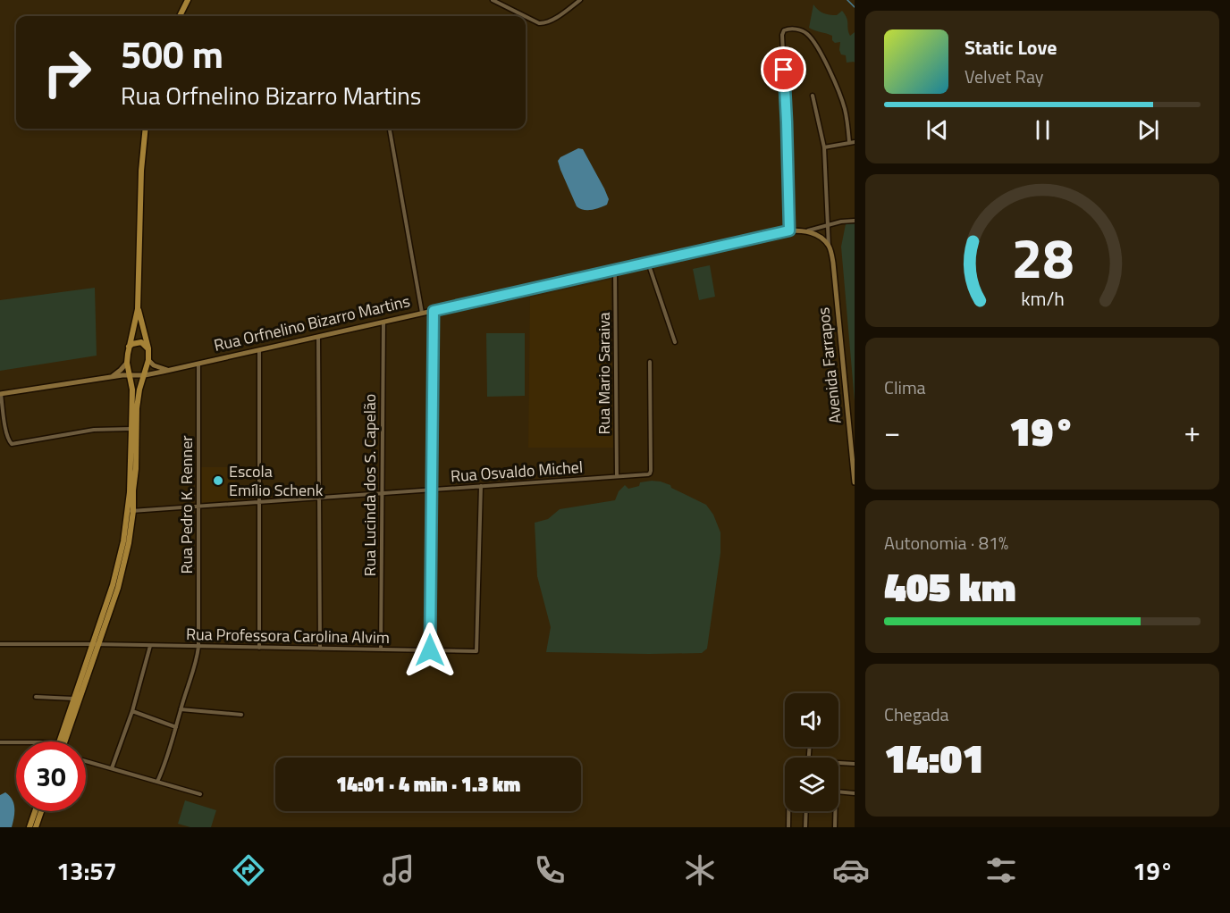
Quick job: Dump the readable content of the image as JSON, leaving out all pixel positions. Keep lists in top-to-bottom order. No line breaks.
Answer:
{"streets":{"street":["Rua Orfnelino Bizarro Martins","Avenida Farrapos","Rua Mario Saraiva","Rua Osvaldo Michel","Rua Lucinda dos S. Capelão","Rua Pedro K. Renner","Rua Professora Carolina Alvim"]},"crossings":[["Rua Orfnelino Bizarro Martins","Rua Mario Saraiva"],["Rua Orfnelino Bizarro Martins","Rua Lucinda dos S. Capelão"],["Rua Orfnelino Bizarro Martins","Rua Pedro K. Renner"],["Rua Mario Saraiva","Rua Osvaldo Michel"],["Rua Osvaldo Michel","Rua Lucinda dos S. Capelão"],["Rua Osvaldo Michel","Rua Pedro K. Renner"],["Rua Osvaldo Michel","Rua Professora Carolina Alvim"],["Rua Lucinda dos S. Capelão","Rua Professora Carolina Alvim"],["Rua Pedro K. Renner","Rua Professora Carolina Alvim"]],"places":["Escola Emílio Schenk"],"page":{"turn":["500 m","Rua Orfnelino Bizarro Martins"],"song":["Static Love","Velvet Ray"],"tile":["Clima",["Autonomia · 81%","405 km"],["Chegada","14:01"]],"heat":["−","19°","+"],"limit":"30","trip":"14:01 · 4 min · 1.3 km","tabs":["13:57","19°"],"gauge":["28","km/h"]}}
